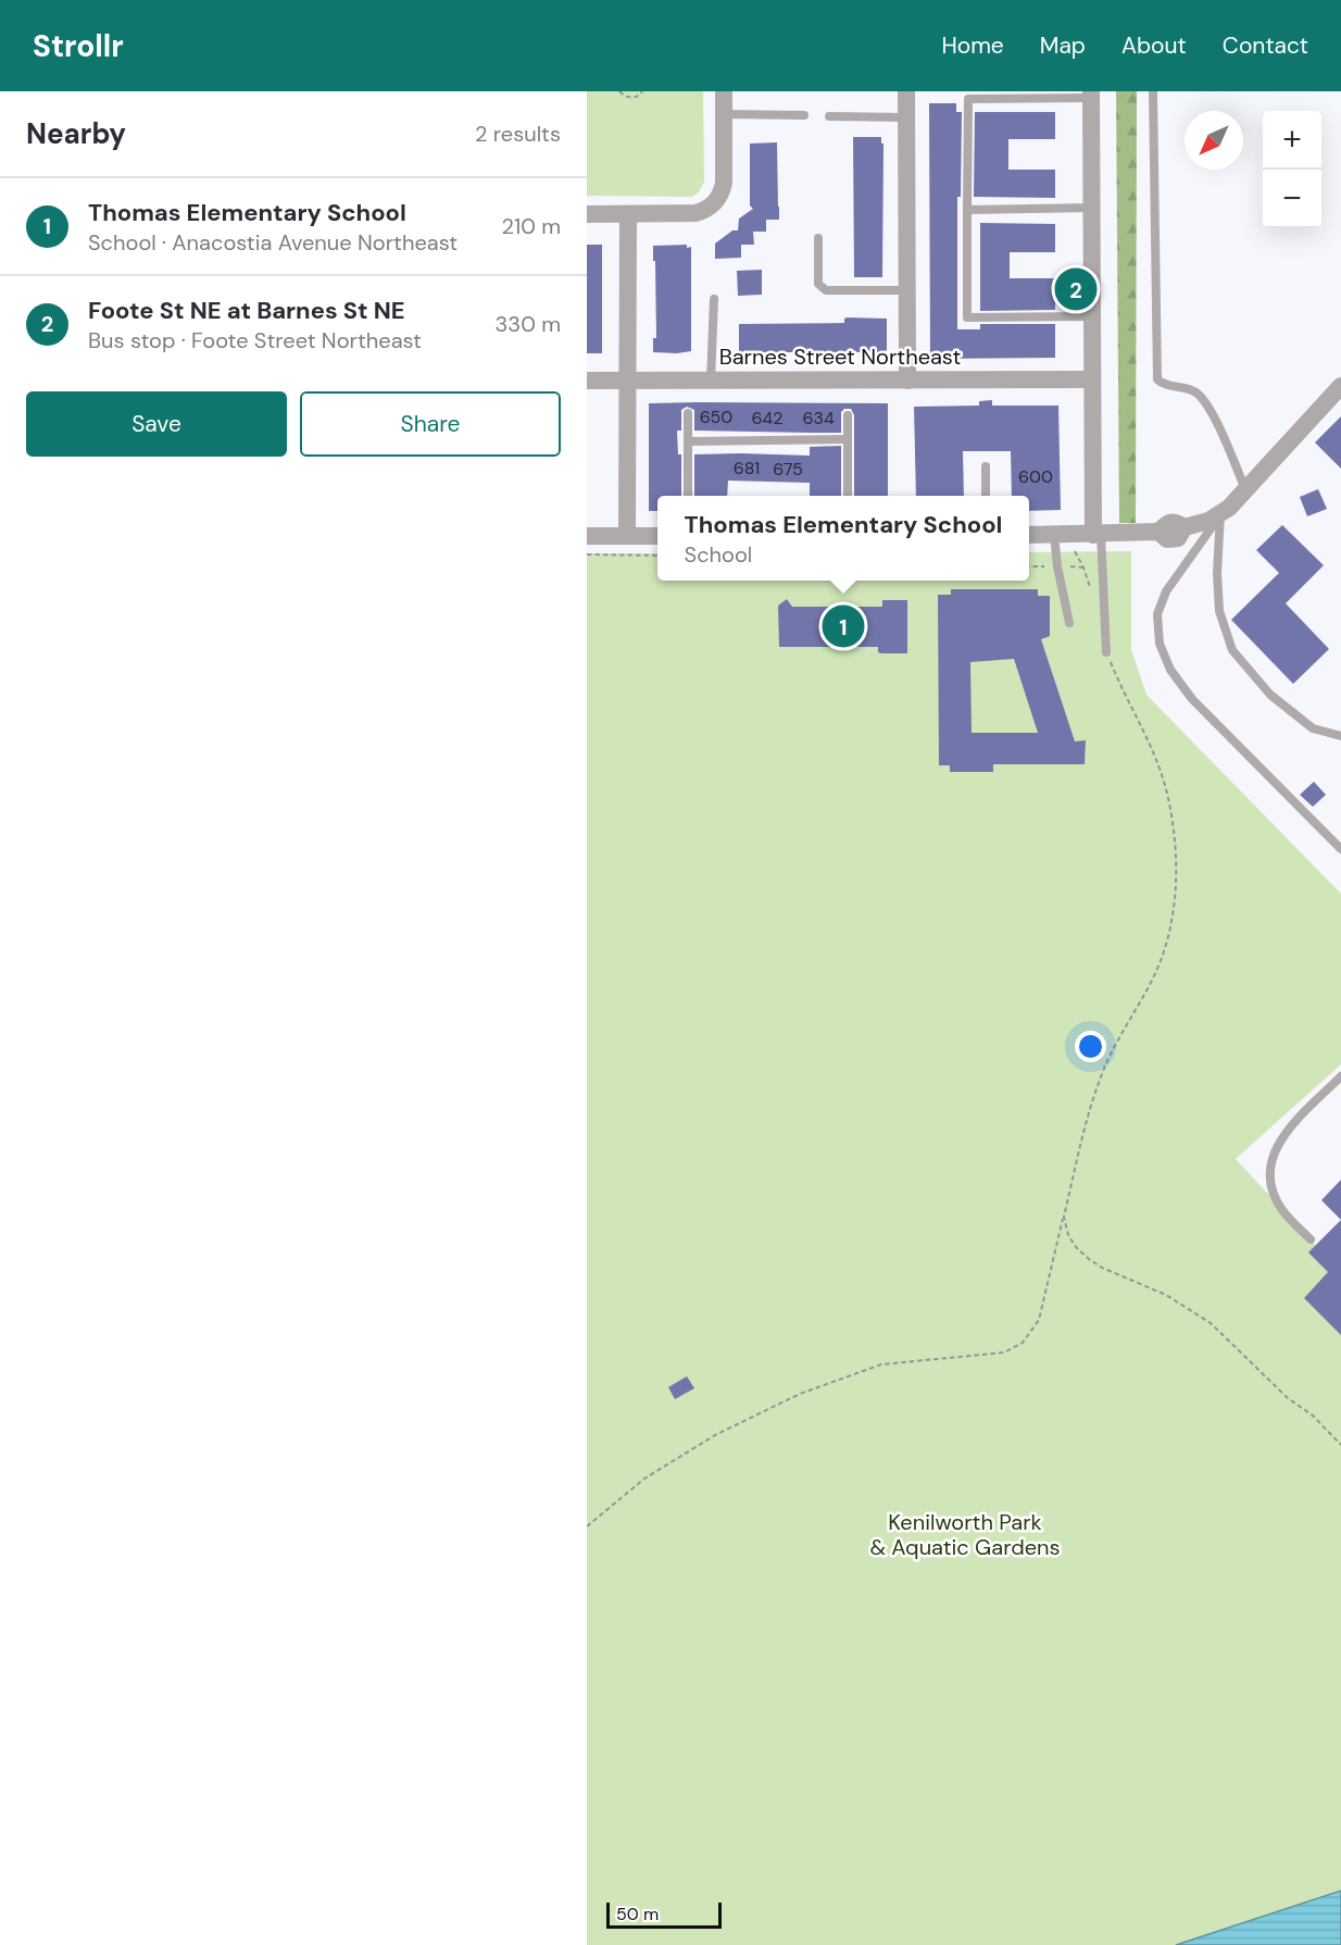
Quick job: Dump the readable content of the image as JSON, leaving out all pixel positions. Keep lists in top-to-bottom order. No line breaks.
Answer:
{"streets":{"street":["Barnes Street Northeast"]},"parks":["Kenilworth Park & Aquatic Gardens"],"house_numbers":["650","642","634","681","675","600"],"scale_bar":"50 m","north":"bottom left","page":{"header":"Strollr","nav":["Home","Map","About","Contact"],"heading":["Nearby","2 results"],"map_buttons":["+","−"],"list":[{"mark":"1","name":"Thomas Elementary School","note":"School · Anacostia Avenue Northeast","value":"210 m"},{"mark":"2","name":"Foote St NE at Barnes St NE","note":"Bus stop · Foote Street Northeast","value":"330 m"}],"pins":["2","1"],"buttons":["Save","Share"],"popup":["Thomas Elementary School","School"],"scale":"50 m"}}
